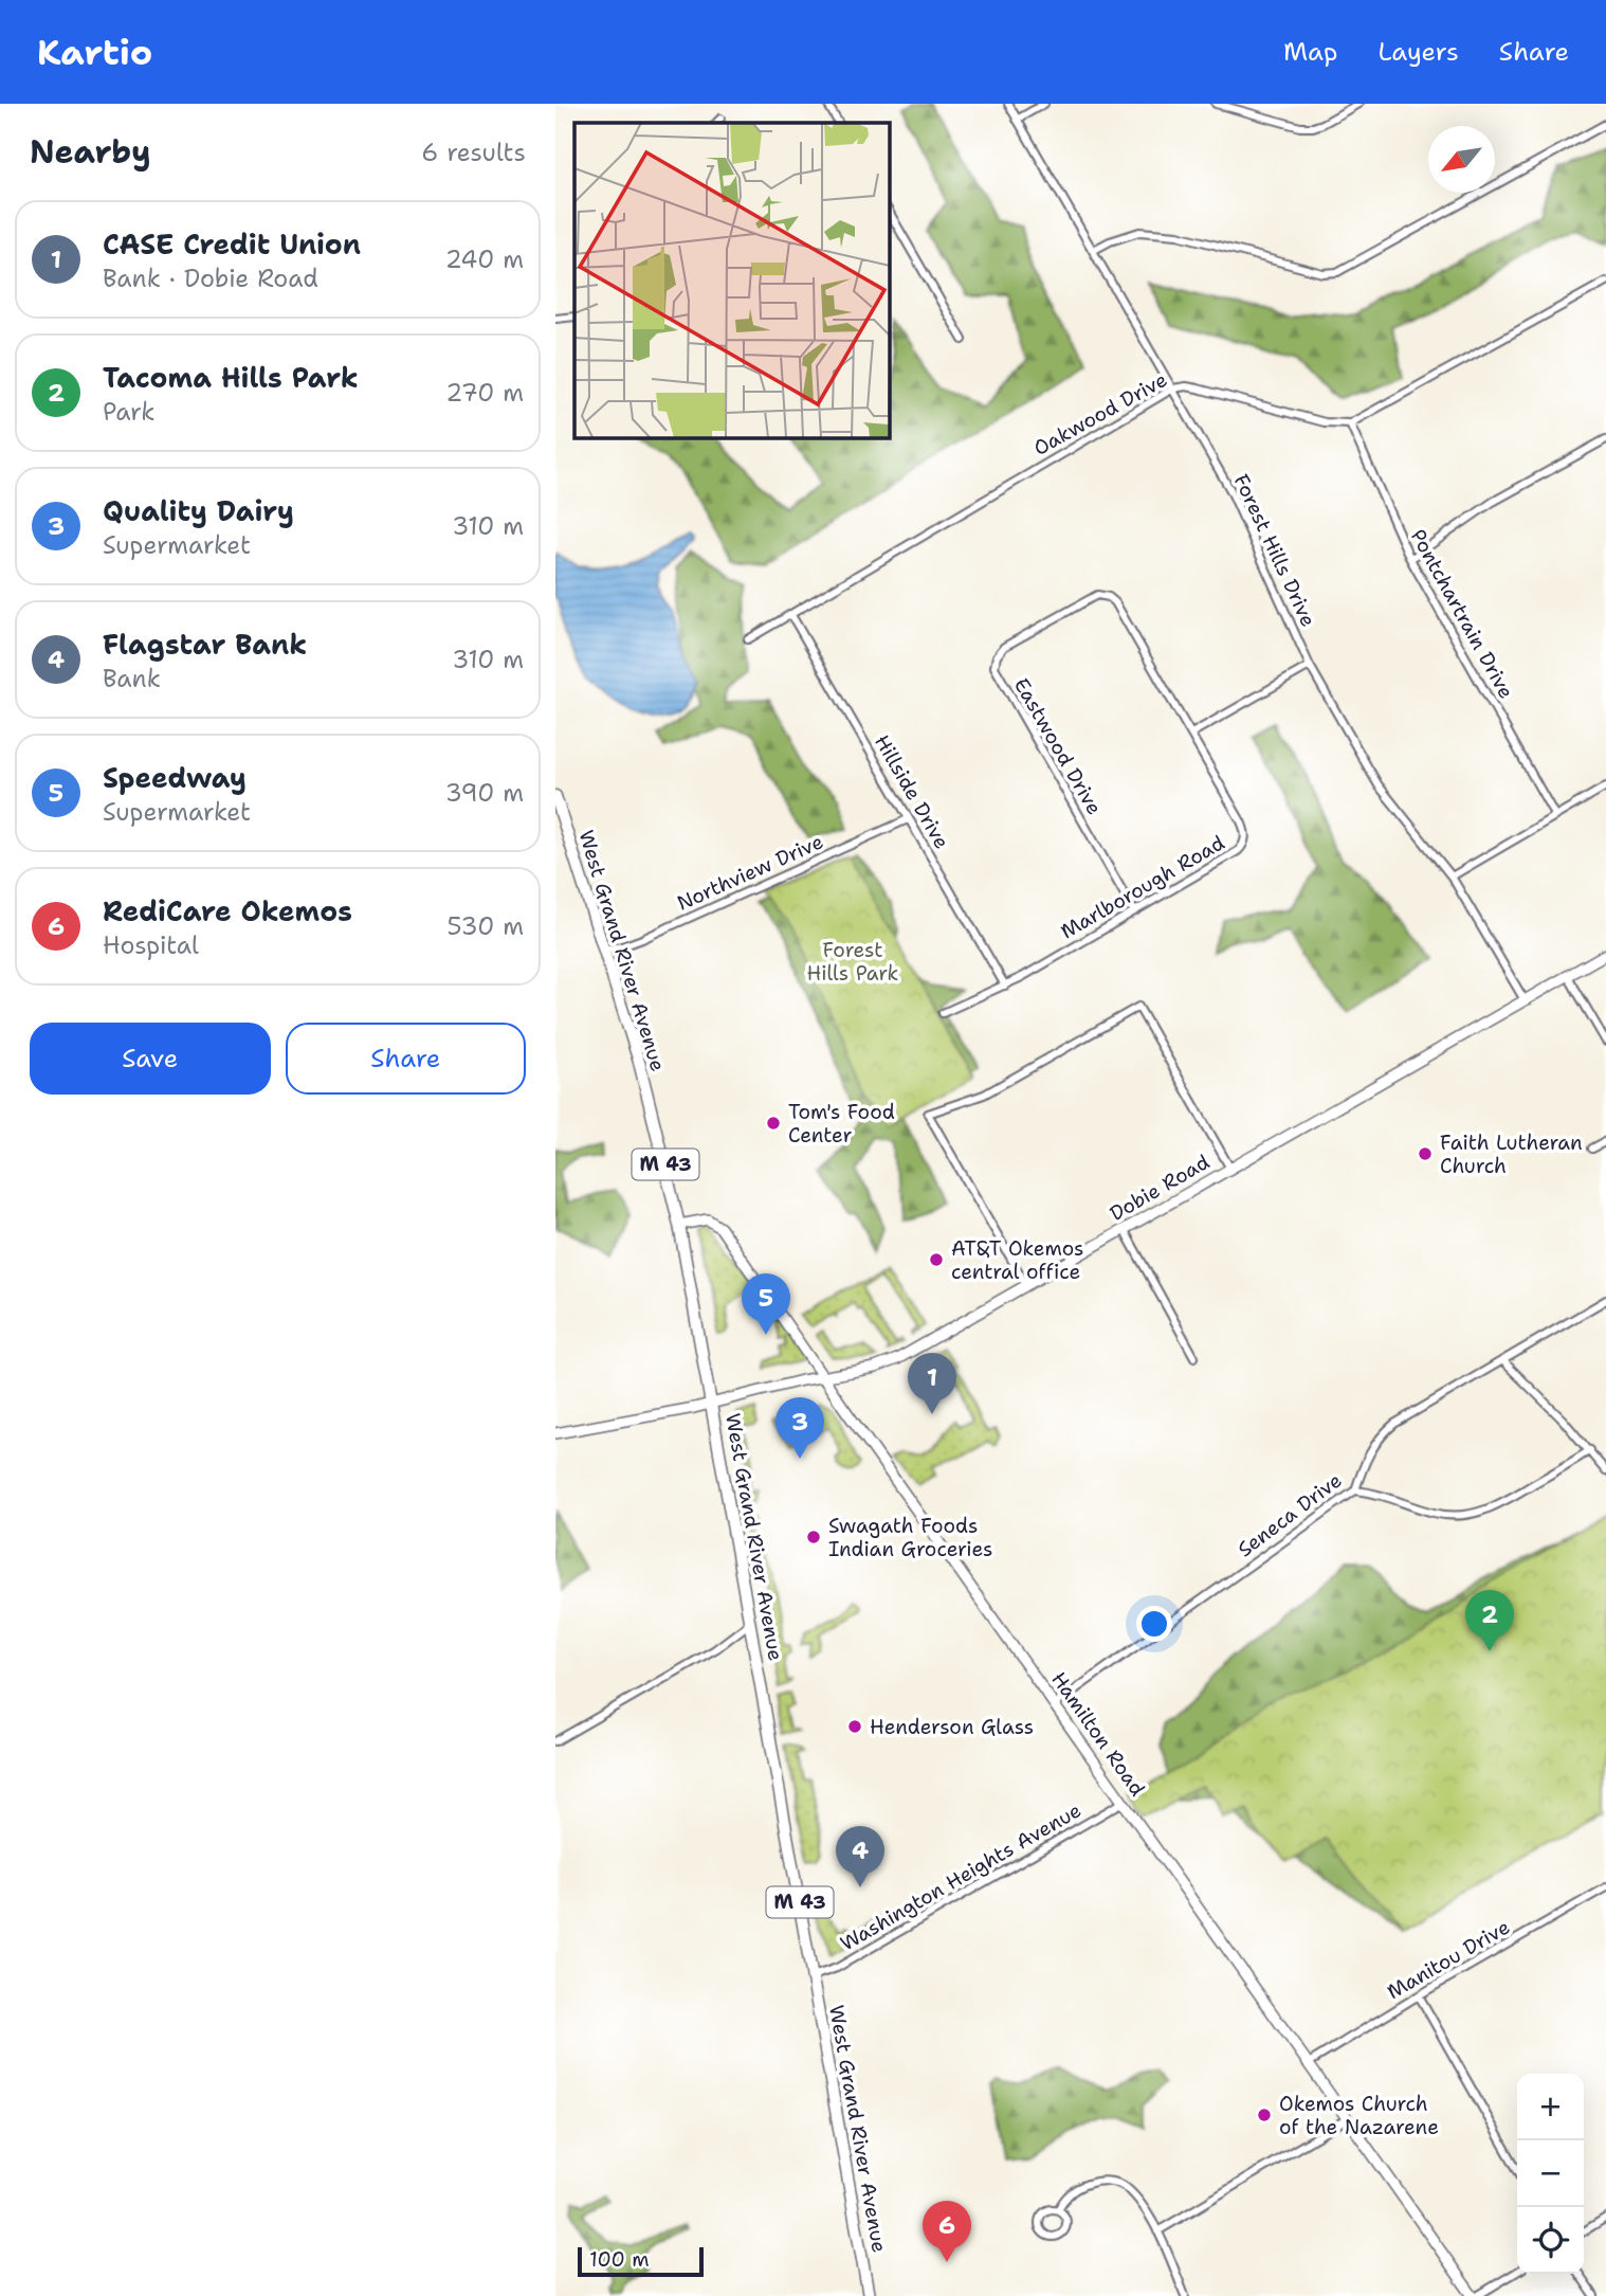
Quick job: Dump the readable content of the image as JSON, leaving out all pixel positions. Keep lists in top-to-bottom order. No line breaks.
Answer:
{"streets":{"main road":["West Grand River Avenue","M 43"],"street":["Oakwood Drive","Forest Hills Drive","Pontchartrain Drive","Eastwood Drive","Hillside Drive","Northview Drive","Marlborough Road","Dobie Road","Seneca Drive","Hamilton Road","Washington Heights Avenue","Manitou Drive"]},"crossings":[["Oakwood Drive","Forest Hills Drive"],["Oakwood Drive","Pontchartrain Drive"],["Oakwood Drive","Hillside Drive"],["Forest Hills Drive","Dobie Road"],["Eastwood Drive","Marlborough Road"],["Hillside Drive","Northview Drive"],["Hillside Drive","Marlborough Road"],["Northview Drive","West Grand River Avenue"],["West Grand River Avenue","Dobie Road"],["West Grand River Avenue","Hamilton Road"],["West Grand River Avenue","Washington Heights Avenue"],["Dobie Road","Hamilton Road"],["Seneca Drive","Hamilton Road"],["Hamilton Road","Washington Heights Avenue"],["Hamilton Road","Manitou Drive"]],"parks":["Forest Hills Park"],"places":["Tom's Food Center","Faith Lutheran Church","AT&T Okemos central office","Swagath Foods Indian Groceries","Henderson Glass","Okemos Church of the Nazarene"],"scale_bar":"100 m","north":"bottom left","page":{"header":"Kartio","nav":["Map","Layers","Share"],"heading":["Nearby","6 results"],"list":[{"mark":"1","name":"CASE Credit Union","note":"Bank · Dobie Road","value":"240 m"},{"mark":"2","name":"Tacoma Hills Park","note":"Park","value":"270 m"},{"mark":"3","name":"Quality Dairy","note":"Supermarket","value":"310 m"},{"mark":"4","name":"Flagstar Bank","note":"Bank","value":"310 m"},{"mark":"5","name":"Speedway","note":"Supermarket","value":"390 m"},{"mark":"6","name":"RediCare Okemos","note":"Hospital","value":"530 m"}],"buttons":["Save","Share"],"pins":["5","1","3","2","4","6"],"map_buttons":["+","−"],"scale":"100 m"}}
